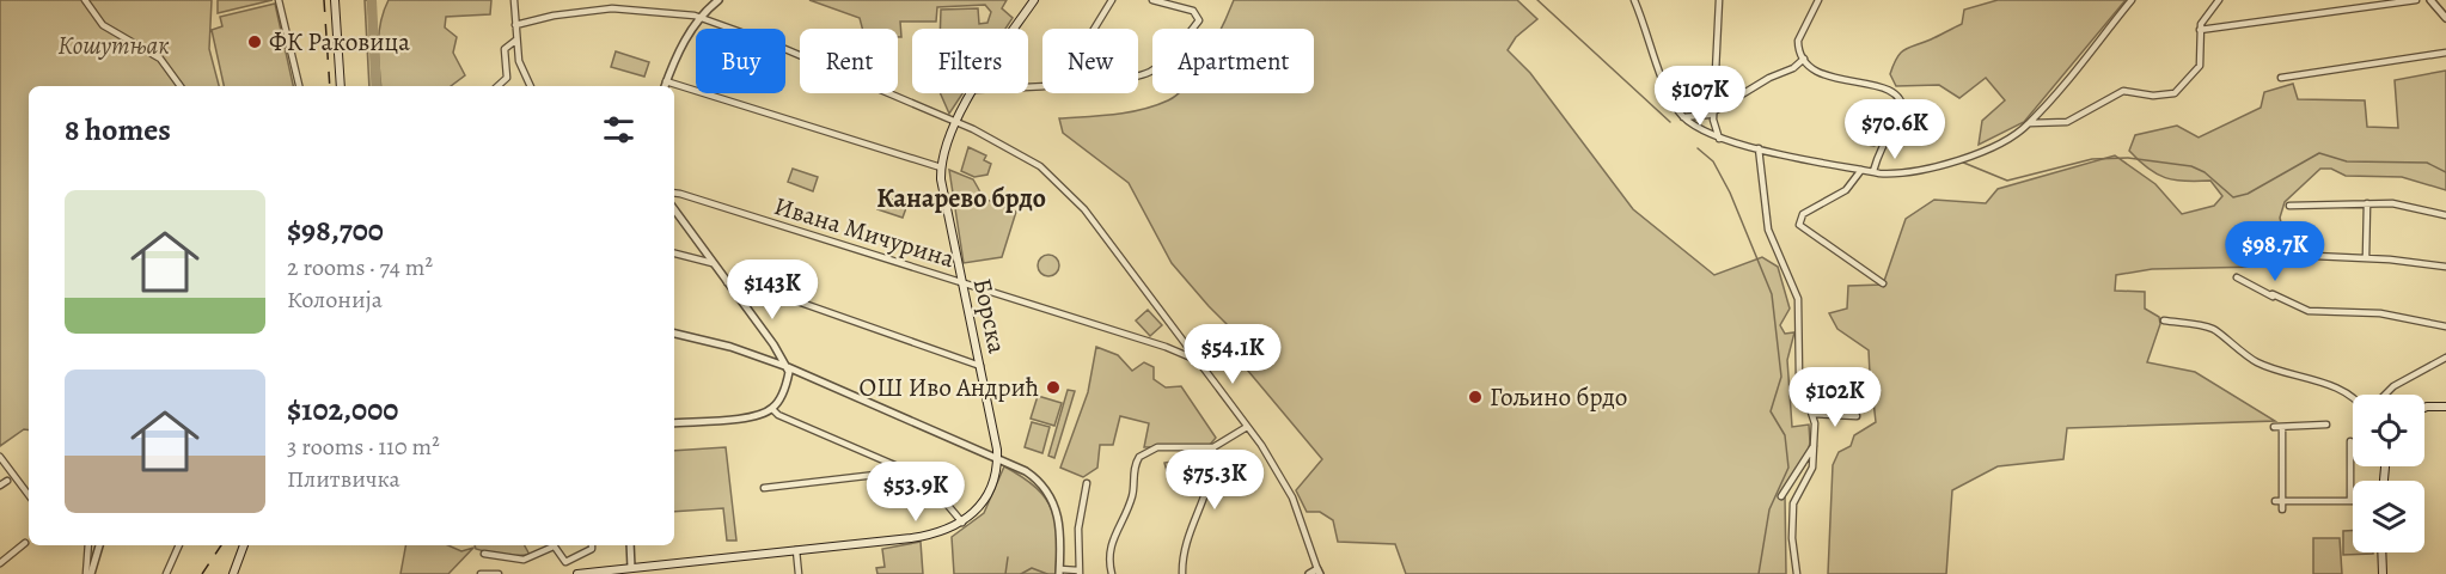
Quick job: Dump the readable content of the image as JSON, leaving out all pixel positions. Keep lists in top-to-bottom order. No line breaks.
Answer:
{"streets":{"main road":["Борска"],"street":["Ивана Мичурина"]},"crossings":[["Ивана Мичурина","Борска"]],"districts":["Канарево брдо"],"parks":["Кошутњак"],"places":["ФК Раковица","ОШ Иво Андрић","Гољино брдо"],"page":{"chip":["Buy","Rent","Filters","New","Apartment"],"price":["$107K","$70.6K","$98.7K","$143K","$54.1K","$102K","$75.3K","$53.9K"],"heading":"8 homes","list":[{"name":"$98,700","note":"2 rooms · 74 m² · Колонија"},{"name":"$102,000","note":"3 rooms · 110 m² · Плитвичка"}]}}
